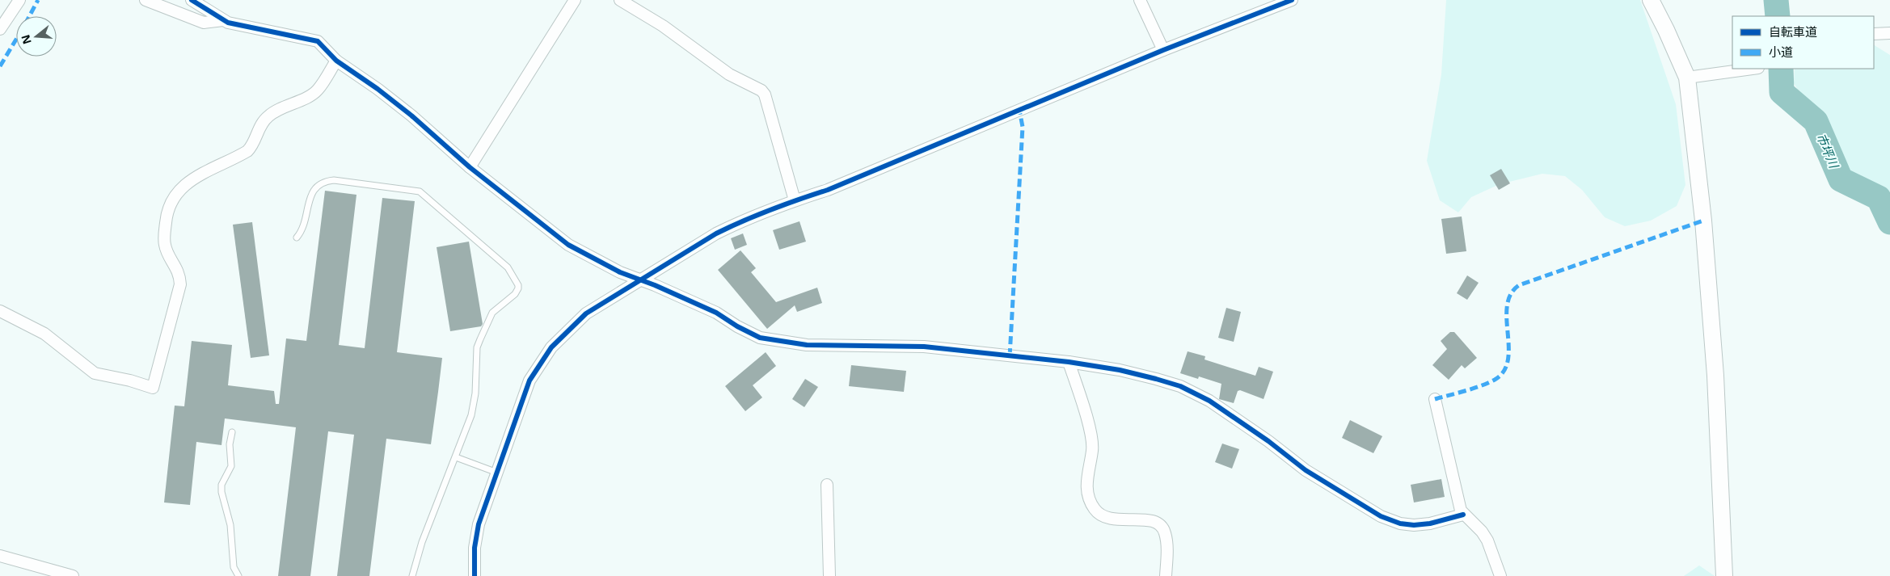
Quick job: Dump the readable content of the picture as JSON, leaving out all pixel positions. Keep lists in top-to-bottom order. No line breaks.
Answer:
{"water":["市坪川"],"legend":["自転車道","小道"],"north":"left"}
